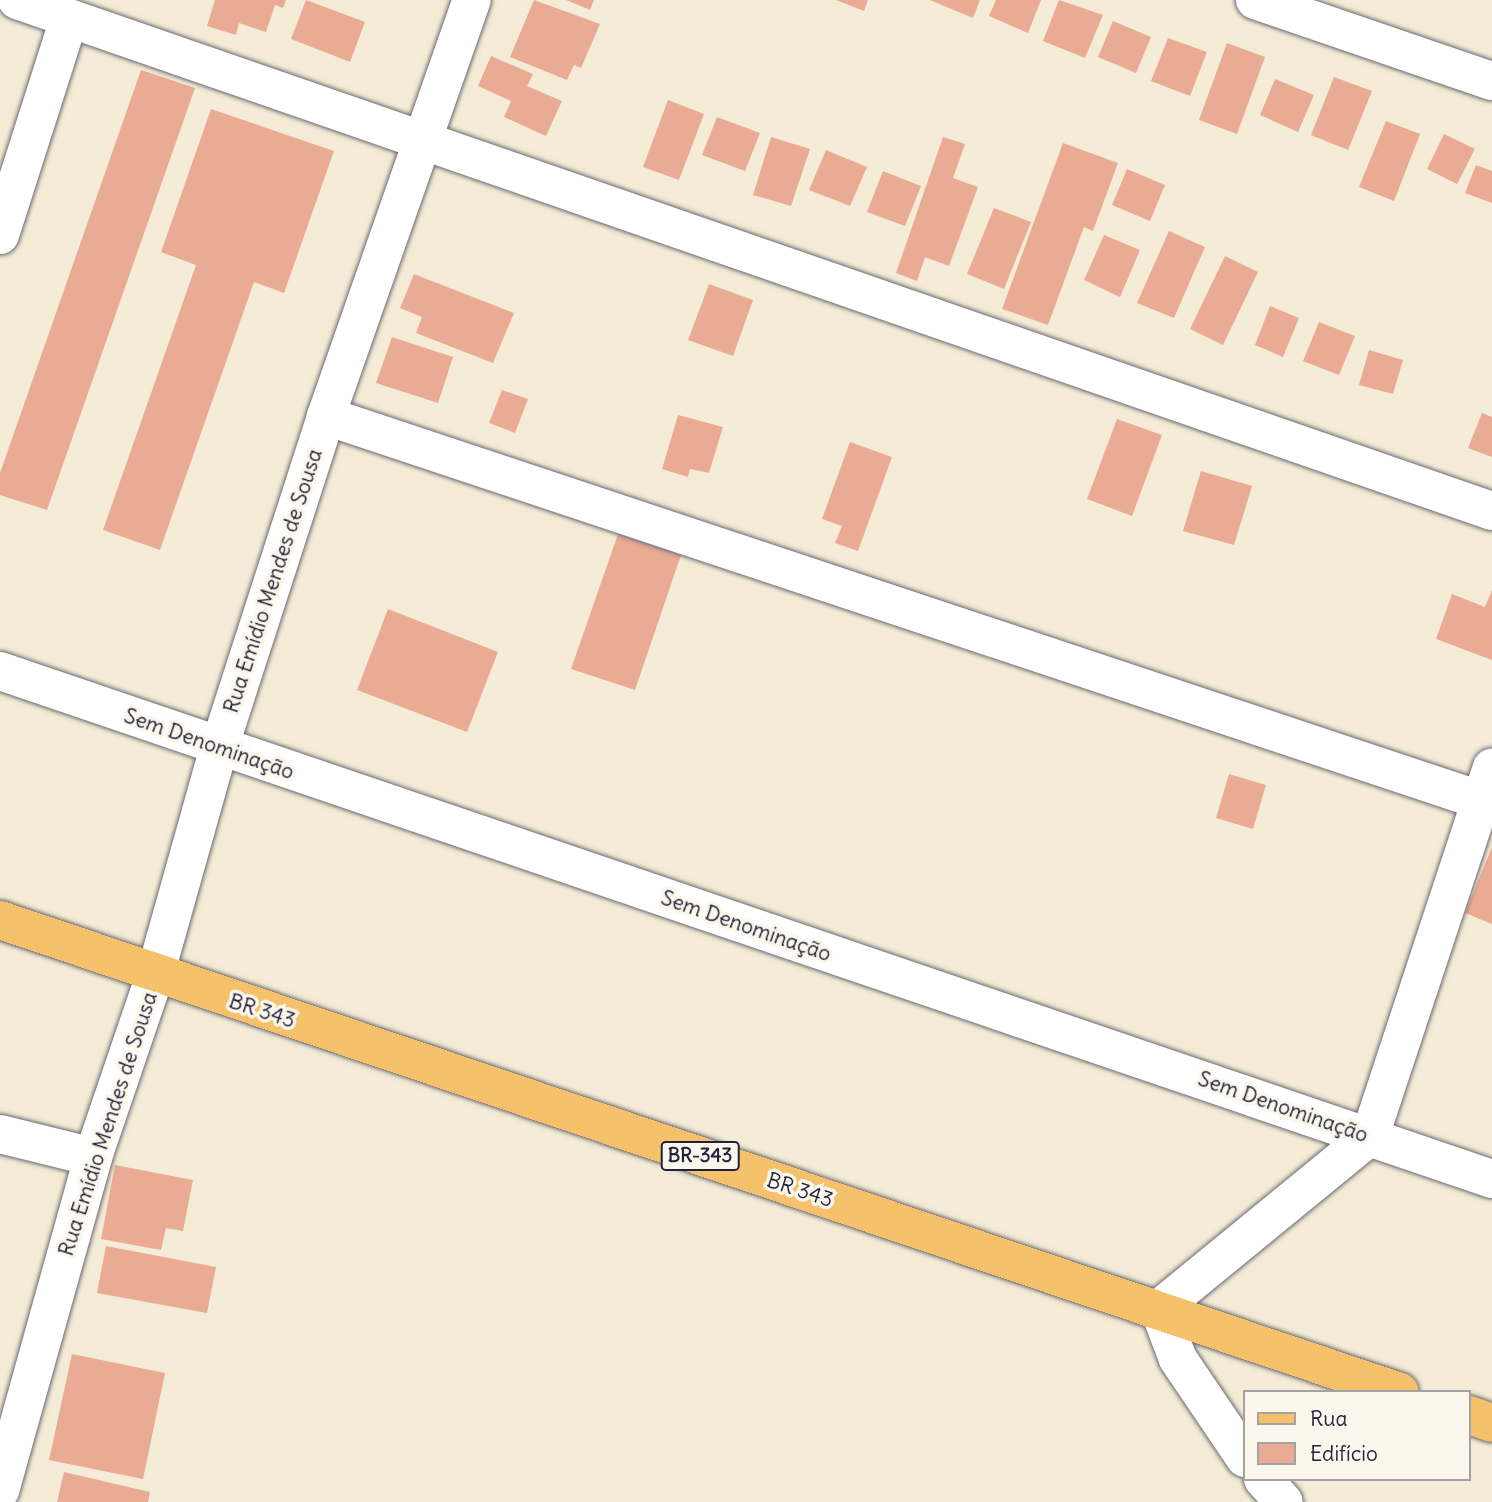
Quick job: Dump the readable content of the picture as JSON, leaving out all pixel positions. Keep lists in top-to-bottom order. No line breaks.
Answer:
{"streets":{"main road":["BR 343","BR-343"],"street":["Rua Emídio Mendes de Sousa","Sem Denominação"]},"crossings":[["Rua Emídio Mendes de Sousa","Sem Denominação"],["Rua Emídio Mendes de Sousa","BR 343"]],"legend":["Rua","Edifício"]}
